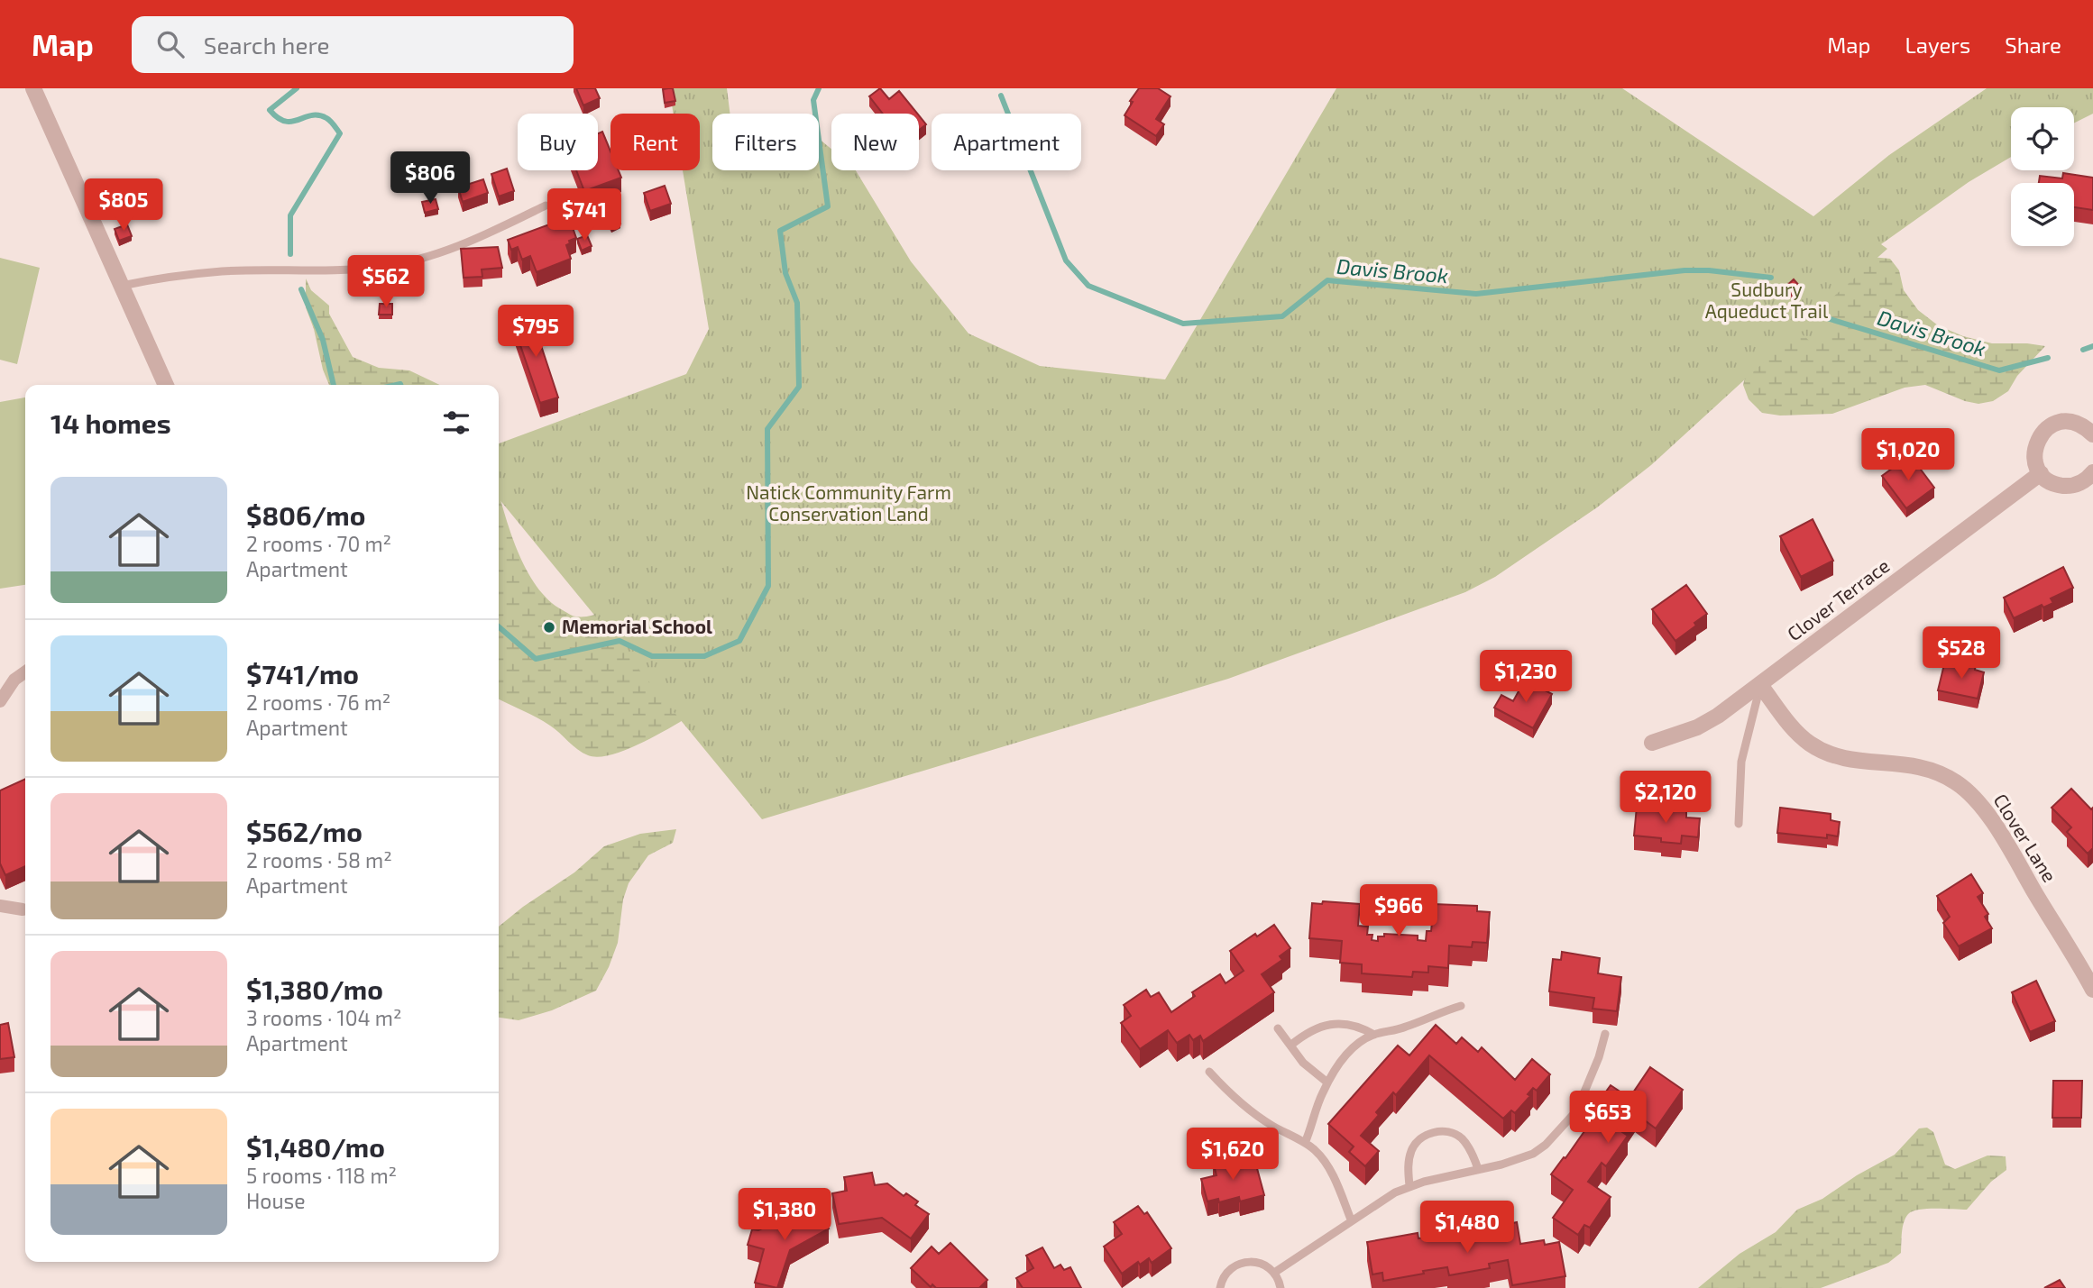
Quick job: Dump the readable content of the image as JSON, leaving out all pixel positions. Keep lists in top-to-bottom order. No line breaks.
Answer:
{"streets":{"street":["Clover Terrace","Clover Lane"]},"crossings":[["Clover Terrace","Clover Lane"]],"water":["Davis Brook"],"parks":["Sudbury Aqueduct Trail","Natick Community Farm Conservation Land"],"places":["Memorial School"],"page":{"header":"Map","search":"Search here","nav":["Map","Layers","Share"],"chip":["Buy","Rent","Filters","New","Apartment"],"price":["$806","$805","$741","$562","$795","$1,020","$528","$1,230","$2,120","$966","$653","$1,620","$1,380","$1,480"],"heading":"14 homes","list":[{"name":"$806/mo","note":"2 rooms · 70 m² · Apartment"},{"name":"$741/mo","note":"2 rooms · 76 m² · Apartment"},{"name":"$562/mo","note":"2 rooms · 58 m² · Apartment"},{"name":"$1,380/mo","note":"3 rooms · 104 m² · Apartment"},{"name":"$1,480/mo","note":"5 rooms · 118 m² · House"}]}}
